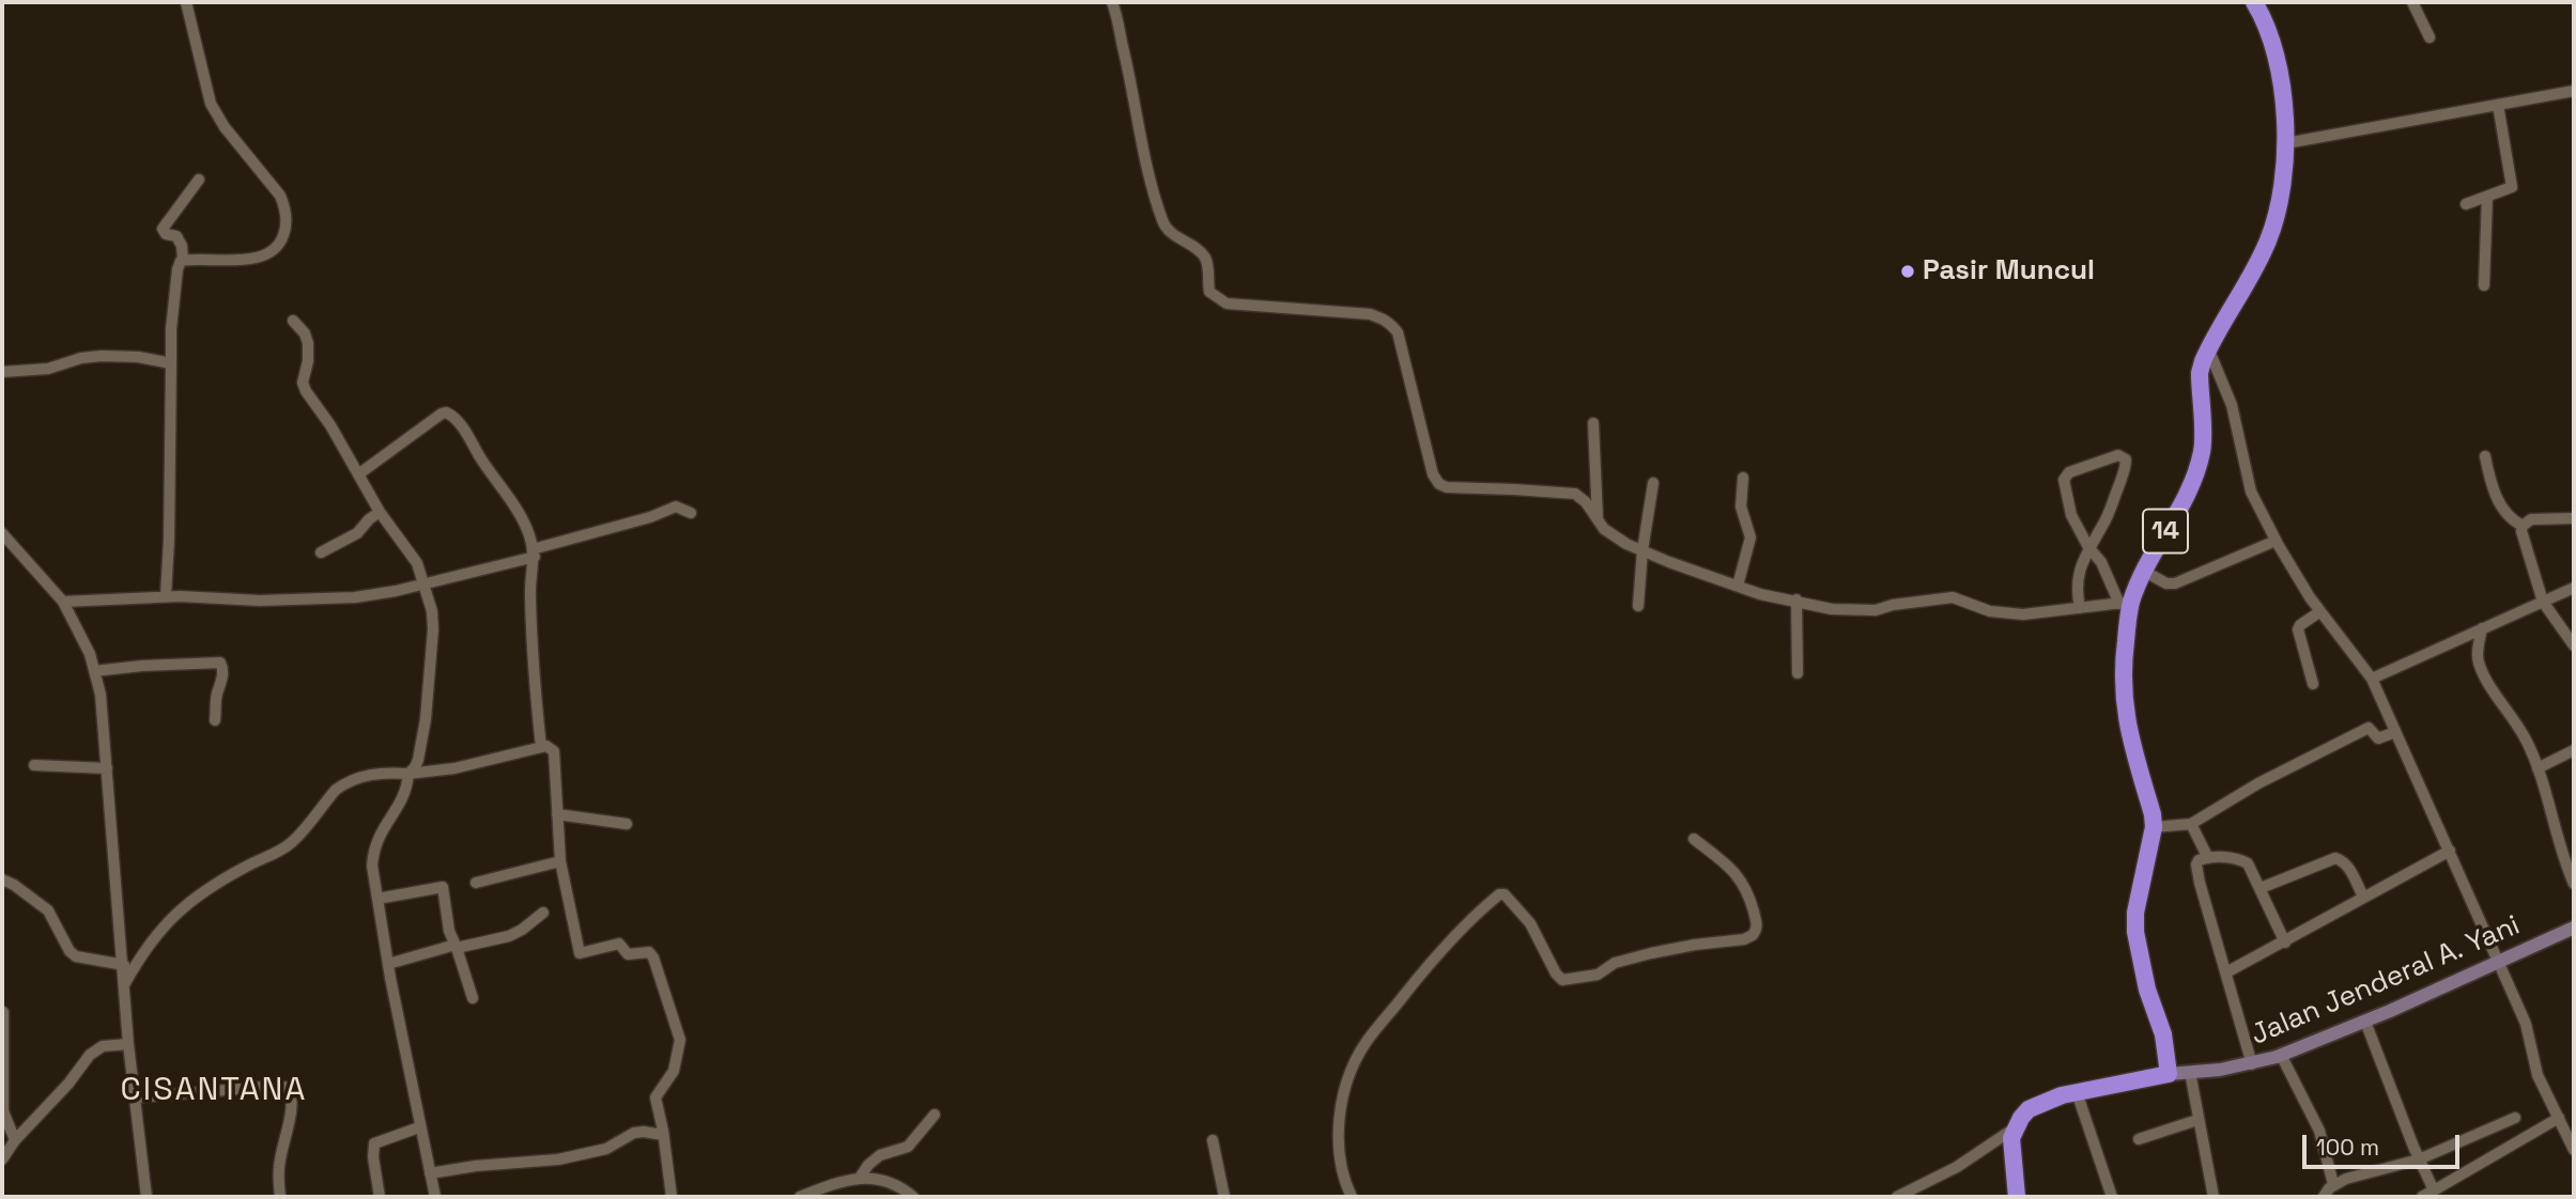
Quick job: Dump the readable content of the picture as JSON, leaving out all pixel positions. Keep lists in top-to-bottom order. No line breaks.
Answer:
{"streets":{"highway":["14"],"main road":["Jalan Jenderal A. Yani"]},"crossings":[["14","Jalan Jenderal A. Yani"]],"districts":["CISANTANA"],"places":["Pasir Muncul"],"scale_bar":"100 m"}
